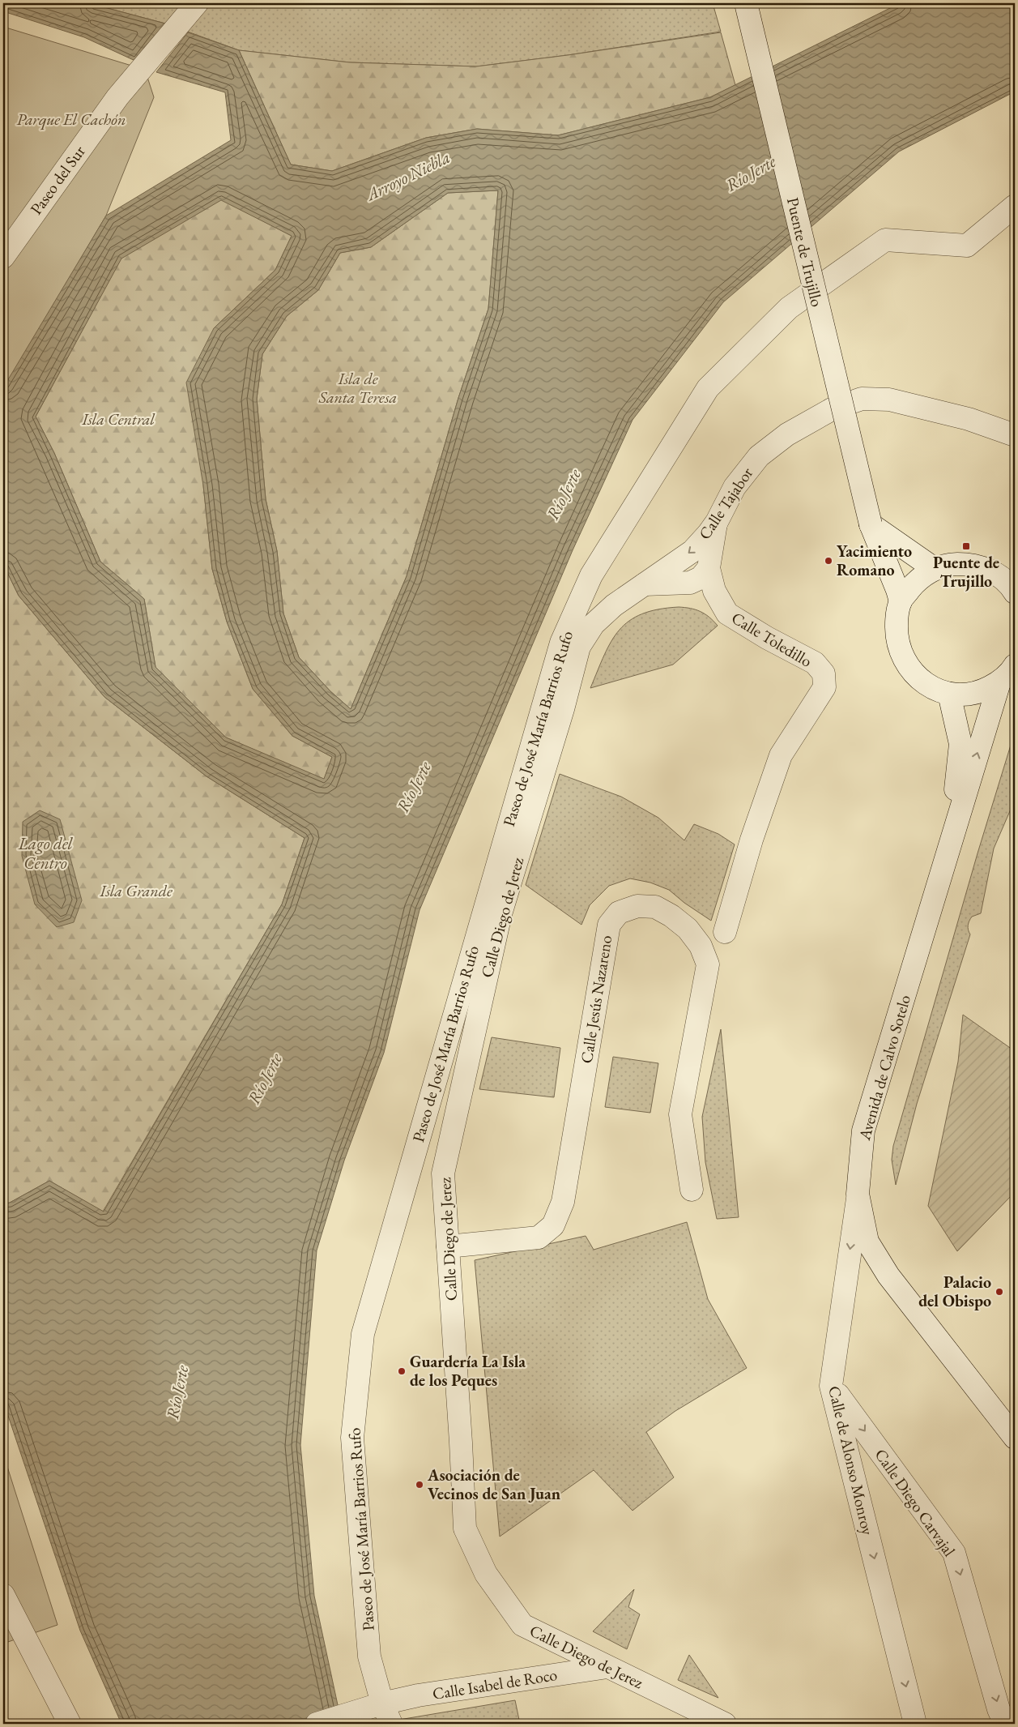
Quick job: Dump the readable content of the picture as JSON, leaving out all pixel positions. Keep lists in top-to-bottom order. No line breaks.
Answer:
{"streets":{"street":["Paseo del Sur","Puente de Trujillo","Calle Tajabor","Calle Toledillo","Paseo de José María Barrios Rufo","Calle Diego de Jerez","Calle Jesús Nazareno","Avenida de Calvo Sotelo","Calle de Alonso Monroy","Calle Diego Carvajal","Calle Isabel de Roco"]},"crossings":[["Calle Tajabor","Calle Toledillo"],["Calle Tajabor","Calle Diego de Jerez"],["Paseo de José María Barrios Rufo","Calle Isabel de Roco"],["Calle Diego de Jerez","Calle Jesús Nazareno"],["Calle Diego de Jerez","Calle Isabel de Roco"],["Avenida de Calvo Sotelo","Calle de Alonso Monroy"],["Calle de Alonso Monroy","Calle Diego Carvajal"]],"one_way":["Calle de Alonso Monroy","Calle Diego Carvajal"],"water":["Río Jerte","Arroyo Niebla","Lago del Centro"],"parks":["Parque El Cachón","Isla de Santa Teresa","Isla Central","Isla Grande"],"places":{"transit":["Puente de Trujillo"],"other":["Yacimiento Romano","Palacio del Obispo","Guardería La Isla de los Peques","Asociación de Vecinos de San Juan"]}}
